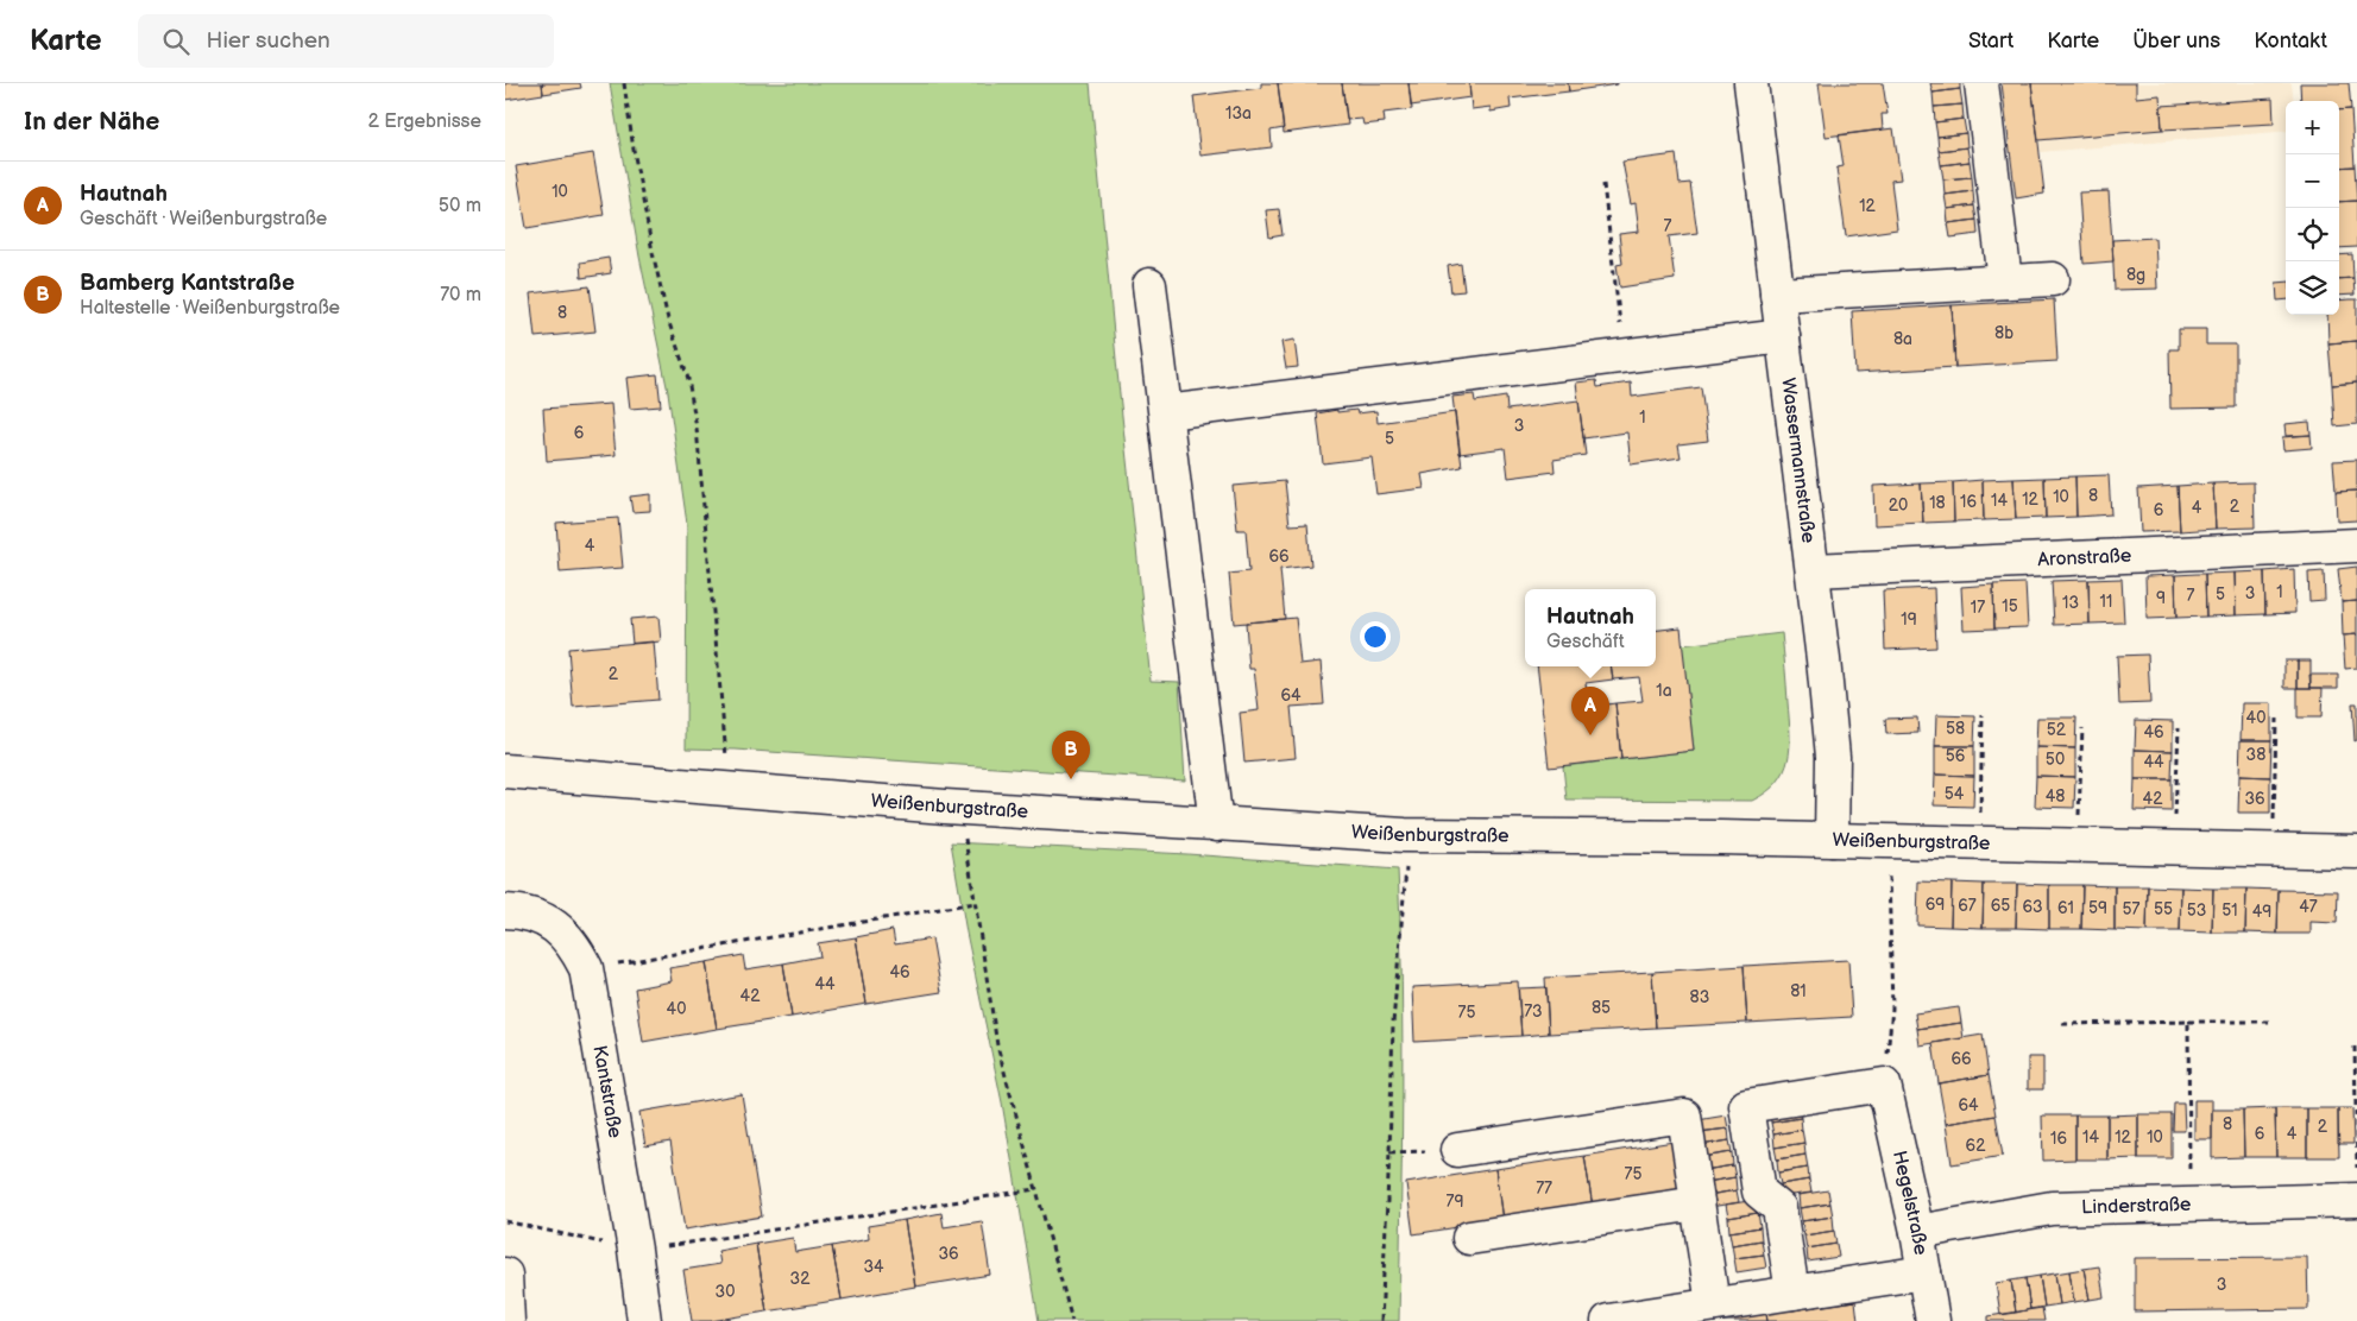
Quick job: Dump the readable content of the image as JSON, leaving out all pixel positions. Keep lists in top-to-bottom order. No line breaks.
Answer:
{"streets":{"street":["Wassermannstraße","Aronstraße","Weißenburgstraße","Kantstraße","Hegelstraße","Linderstraße"]},"crossings":[["Wassermannstraße","Aronstraße"],["Wassermannstraße","Weißenburgstraße"],["Hegelstraße","Linderstraße"]],"house_numbers":["13a","10","12","7","8g","8","8b","8a","1","3","6","5","8","10","12","14","16","18","20","2","4","6","4","66","1","3","5","7","9","11","13","15","17","19","2","1a","64","40","58","52","46","38","56","50","44","54","48","42","36","69","67","65","63","47","61","59","57","55","53","51","49","46","44","81","42","83","85","40","73","75","66","64","8","2","6","4","14","12","10","16","62","75","77","79","36","34","32","3","30"],"page":{"header":"Karte","search":"Hier suchen","nav":["Start","Karte","Über uns","Kontakt"],"heading":["In der Nähe","2 Ergebnisse"],"map_buttons":["+","−"],"list":[{"mark":"A","name":"Hautnah","note":"Geschäft · Weißenburgstraße","value":"50 m"},{"mark":"B","name":"Bamberg Kantstraße","note":"Haltestelle · Weißenburgstraße","value":"70 m"}],"popup":["Hautnah","Geschäft"],"pins":["A","B"]}}
